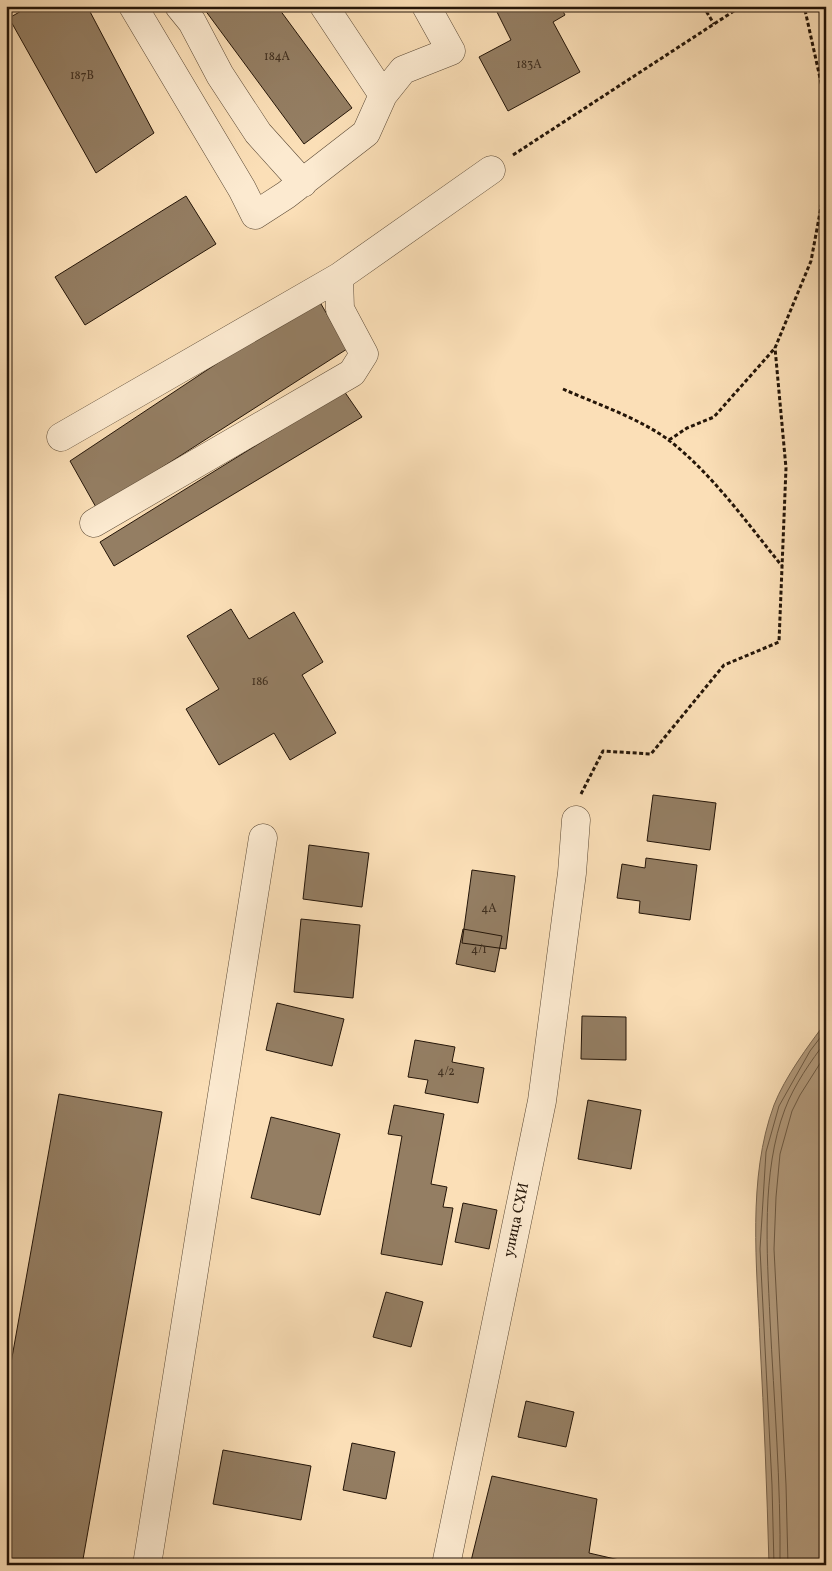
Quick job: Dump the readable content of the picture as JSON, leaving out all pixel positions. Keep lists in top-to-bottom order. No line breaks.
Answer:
{"streets":{"lane":["улица СХИ"]},"house_numbers":["184А","183А","187В","186","4А","4/1","4/2"]}
